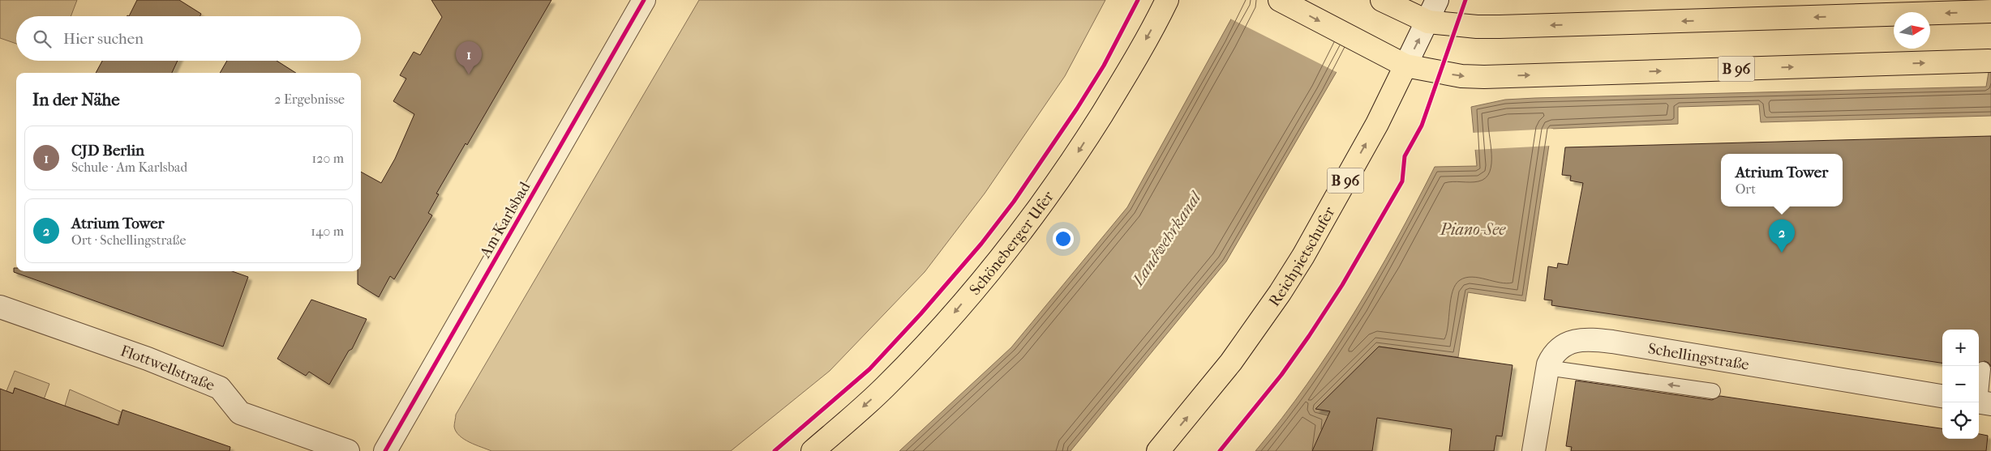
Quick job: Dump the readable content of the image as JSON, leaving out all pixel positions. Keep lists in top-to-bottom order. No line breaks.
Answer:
{"streets":{"main road":["B 96","Schöneberger Ufer","Reichpietschufer"],"street":["Am Karlsbad","Schellingstraße","Flottwellstraße"]},"crossings":[["B 96","Reichpietschufer"]],"one_way":["Schöneberger Ufer","Reichpietschufer"],"water":["Piano-See","Landwehrkanal"],"north":"right","page":{"search":"Hier suchen","pins":["1","2"],"heading":["In der Nähe","2 Ergebnisse"],"list":[{"mark":"1","name":"CJD Berlin","note":"Schule · Am Karlsbad","value":"120 m"},{"mark":"2","name":"Atrium Tower","note":"Ort · Schellingstraße","value":"140 m"}],"popup":["Atrium Tower","Ort"],"map_buttons":["+","−"]}}
